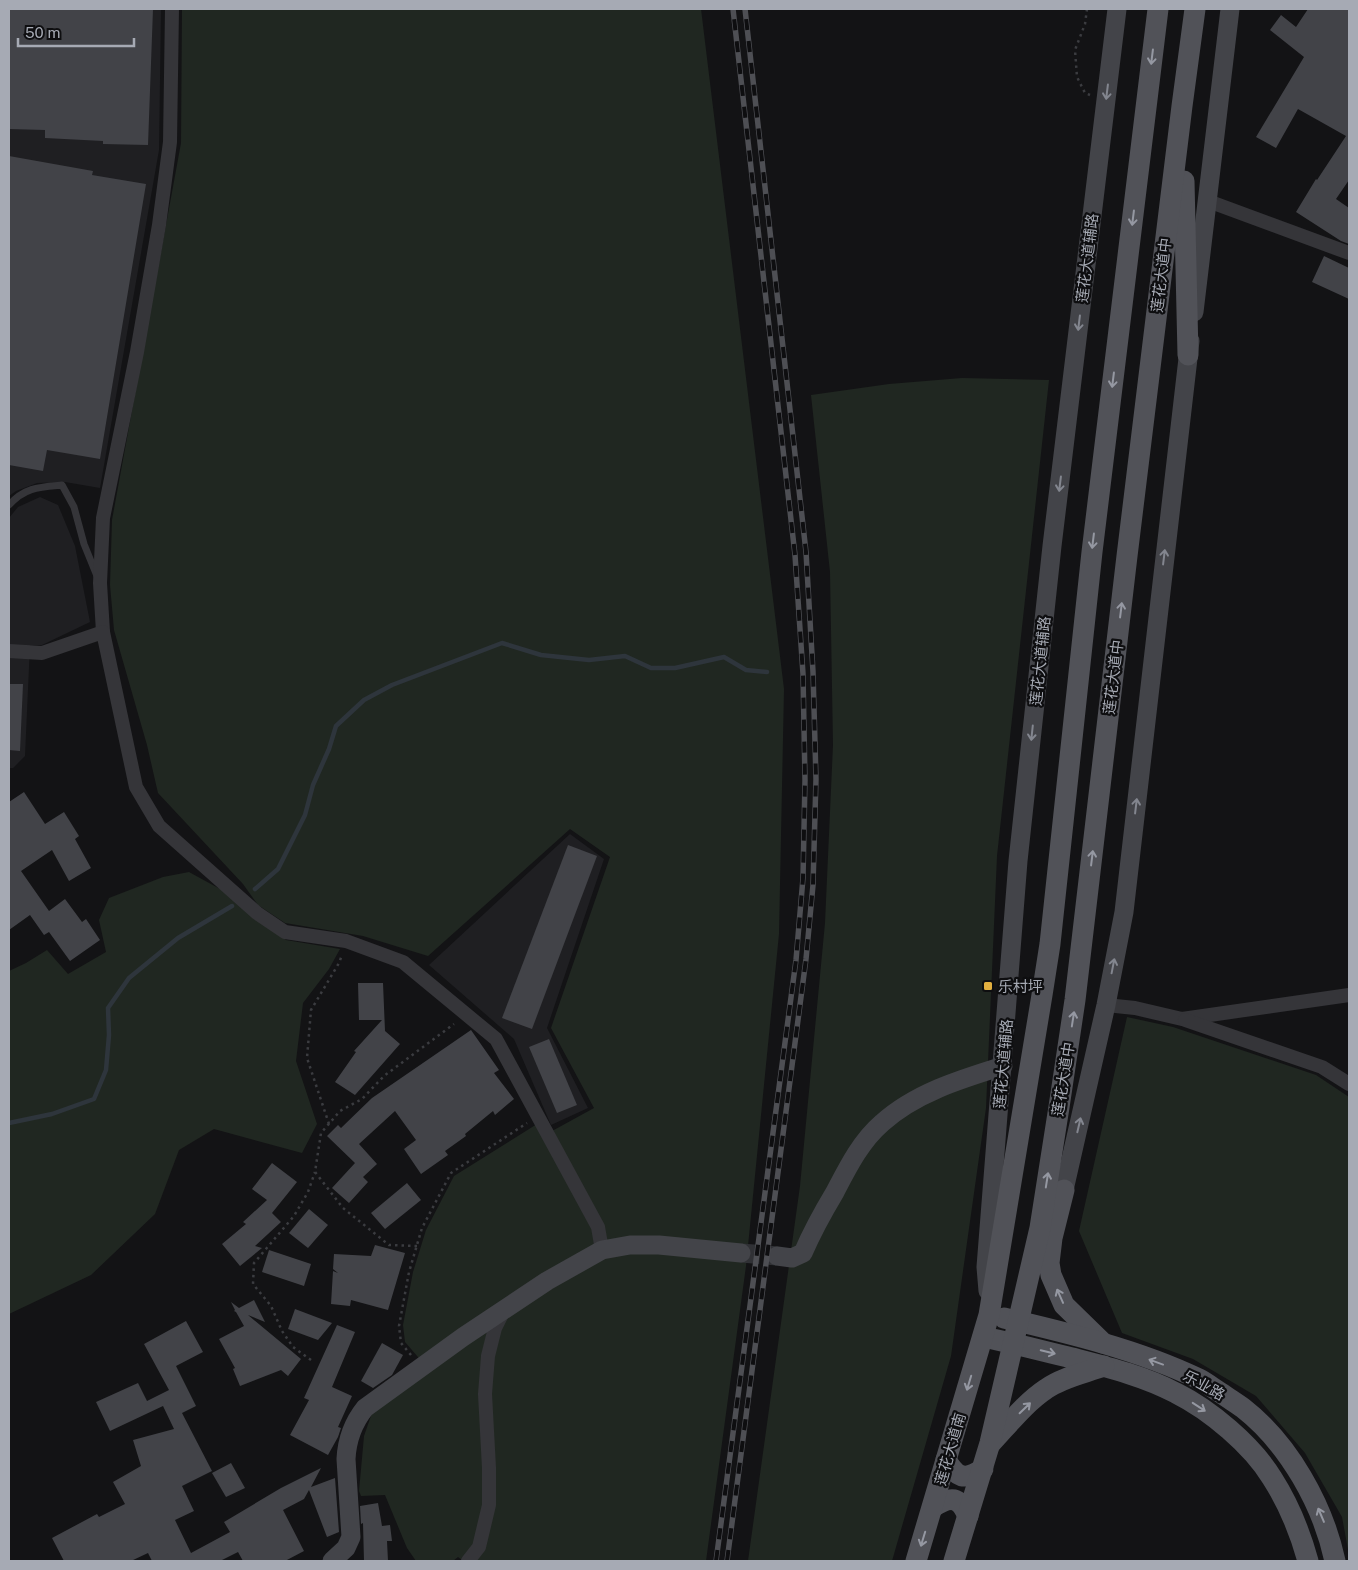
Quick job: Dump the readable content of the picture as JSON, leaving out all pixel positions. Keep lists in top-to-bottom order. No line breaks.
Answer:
{"streets":{"main road":["莲花大道中","乐业路","莲花大道南"],"street":["莲花大道辅路"]},"crossings":[["莲花大道辅路","乐业路"],["莲花大道中","乐业路"],["乐业路","莲花大道南"]],"places":{"transit":["乐村坪"]},"scale_bar":"50 m"}
